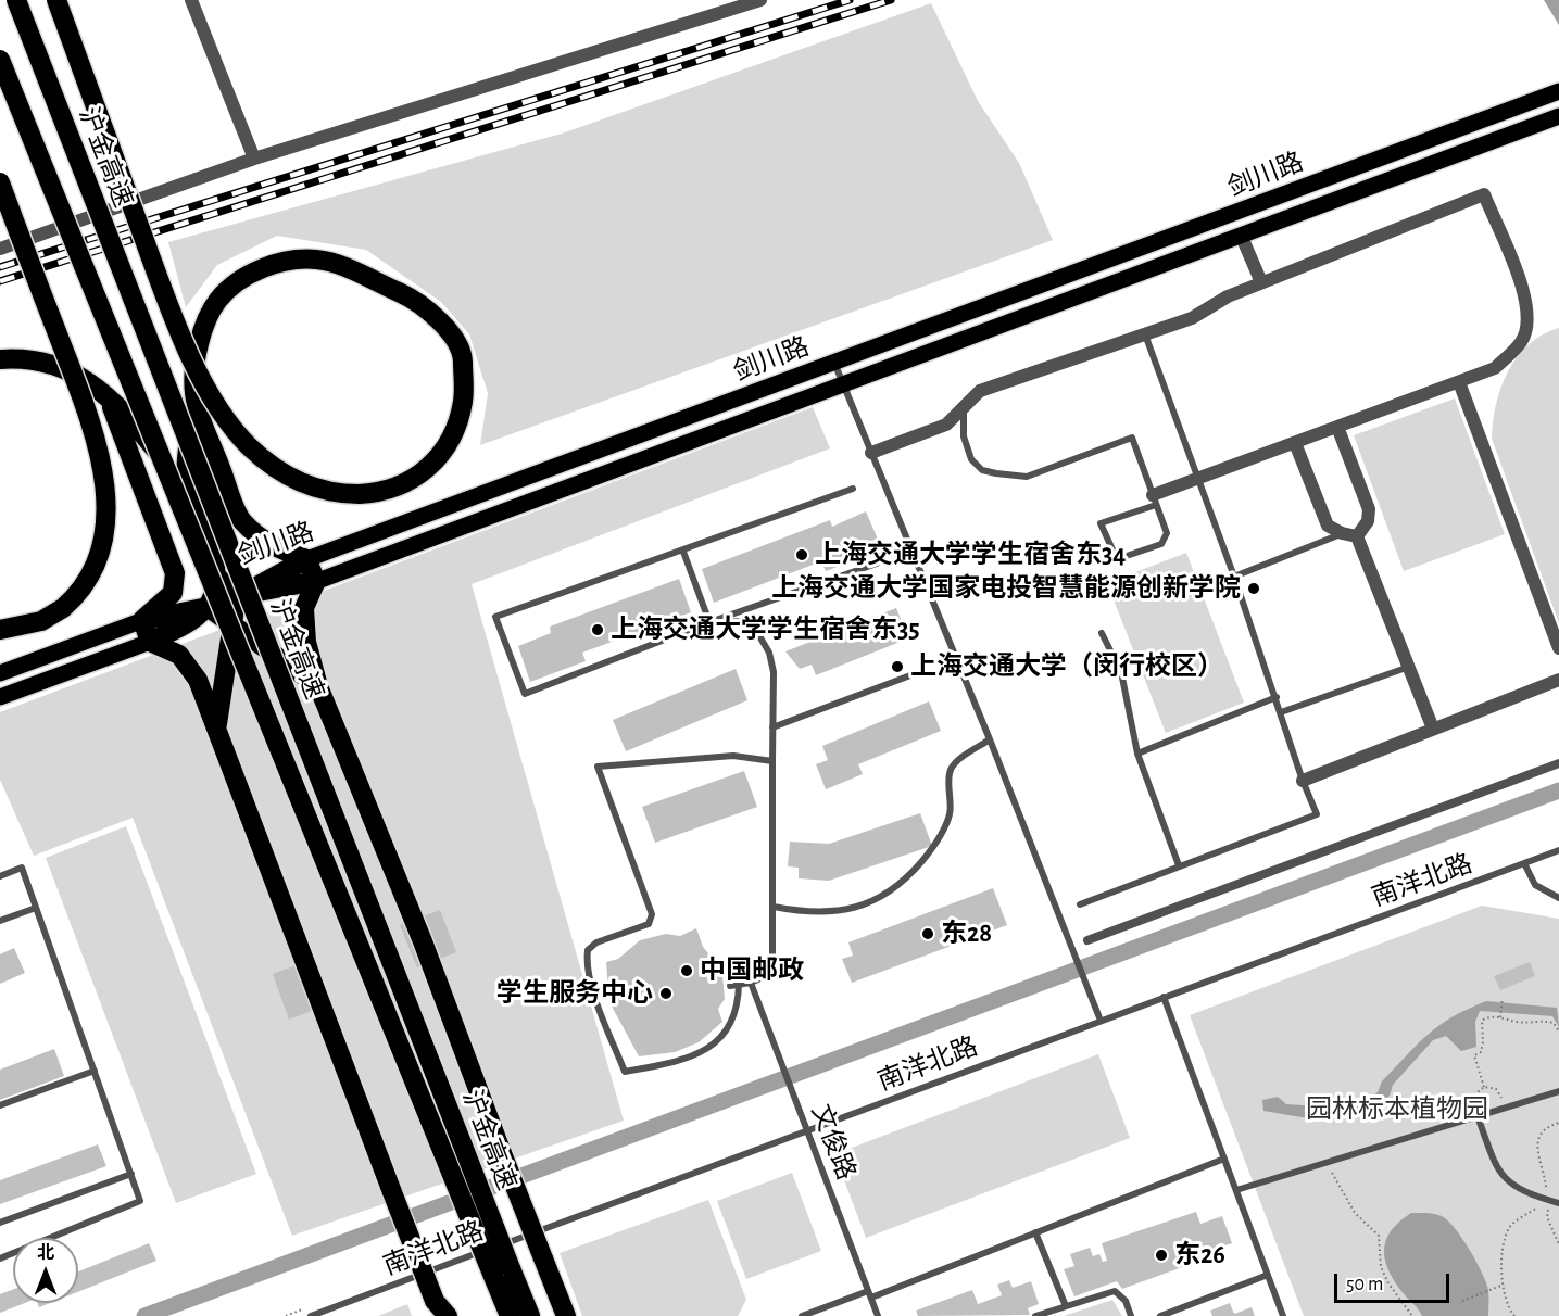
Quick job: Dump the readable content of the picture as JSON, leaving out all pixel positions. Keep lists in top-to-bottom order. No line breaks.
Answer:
{"streets":{"highway":["沪金高速"],"main road":["剑川路"],"lane":["南洋北路","文俊路"]},"crossings":[["南洋北路","文俊路"]],"parks":["园林标本植物园"],"places":["上海交通大学学生宿舍东34","上海交通大学国家电投智慧能源创新学院","上海交通大学学生宿舍东35","上海交通大学（闵行校区）","东28","中国邮政","学生服务中心","东26"],"scale_bar":"50 m","north":"top"}
